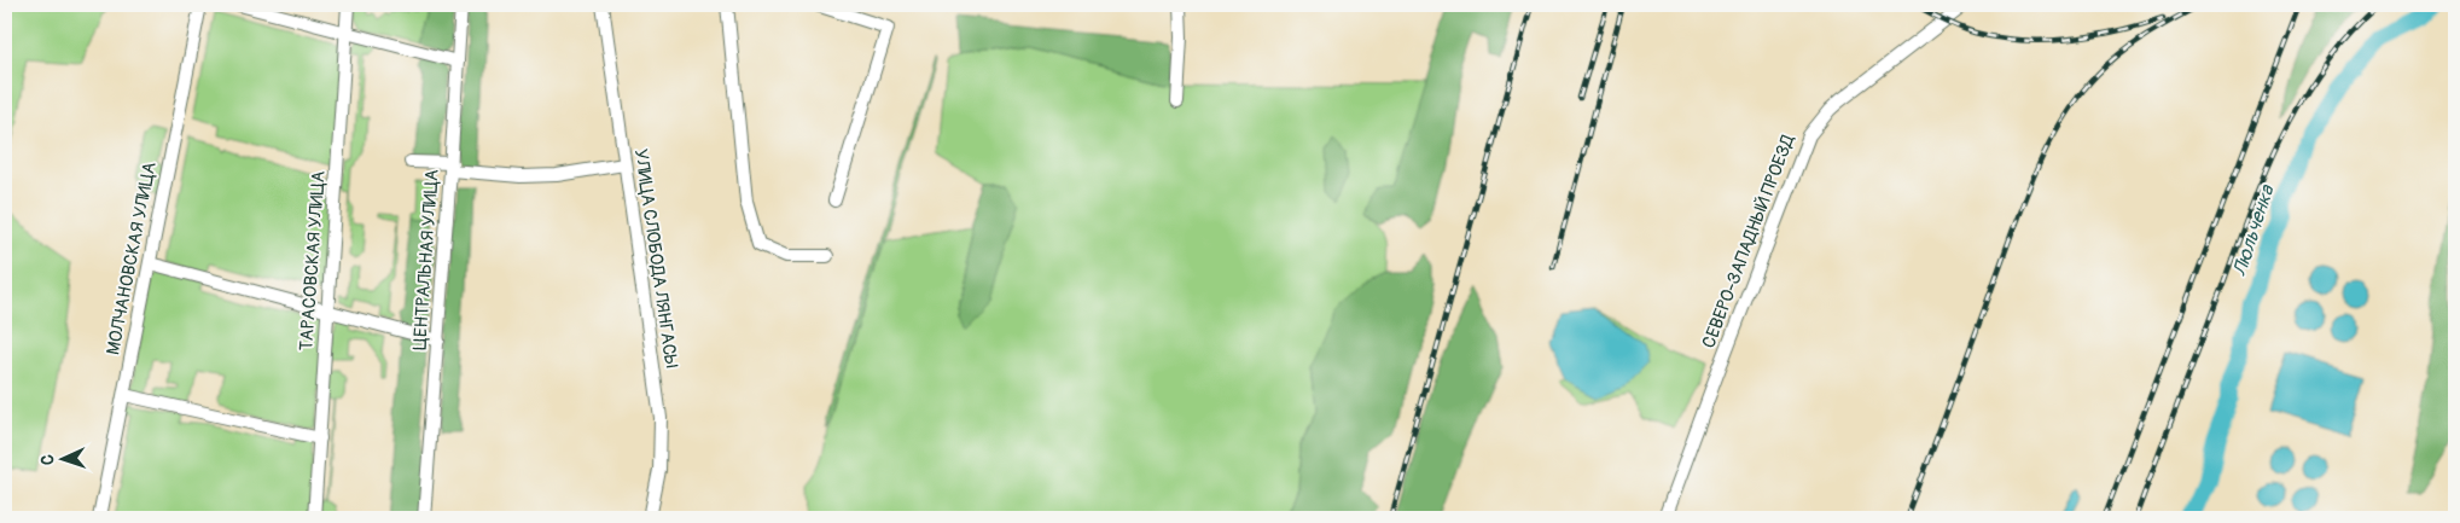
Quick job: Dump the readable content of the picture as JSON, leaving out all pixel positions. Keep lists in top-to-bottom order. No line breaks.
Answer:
{"streets":{"street":["СЕВЕРО-ЗАПАДНЫЙ ПРОЕЗД","МОЛЧАНОВСКАЯ УЛИЦА","УЛИЦА СЛОБОДА ЛЯНГАСЫ","ЦЕНТРАЛЬНАЯ УЛИЦА","ТАРАСОВСКАЯ УЛИЦА"]},"water":["Люльченка"],"north":"left"}
